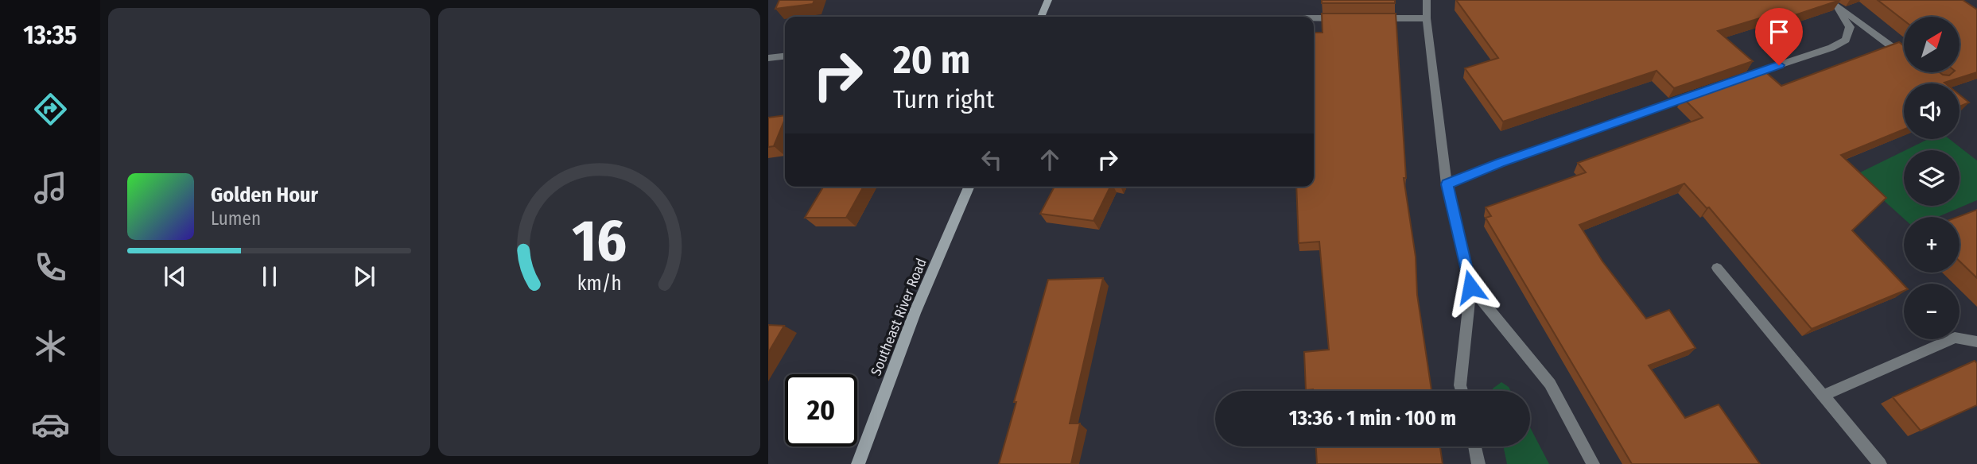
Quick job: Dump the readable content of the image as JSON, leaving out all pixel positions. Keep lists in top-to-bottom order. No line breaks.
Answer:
{"streets":{"main road":["Southeast River Road"]},"north":"top right","page":{"tabs":"13:35","map_buttons":["+","−"],"turn":["20 m","Turn right"],"song":["Golden Hour","Lumen"],"limit":"20","trip":"13:36 · 1 min · 100 m","gauge":["16","km/h"]}}
